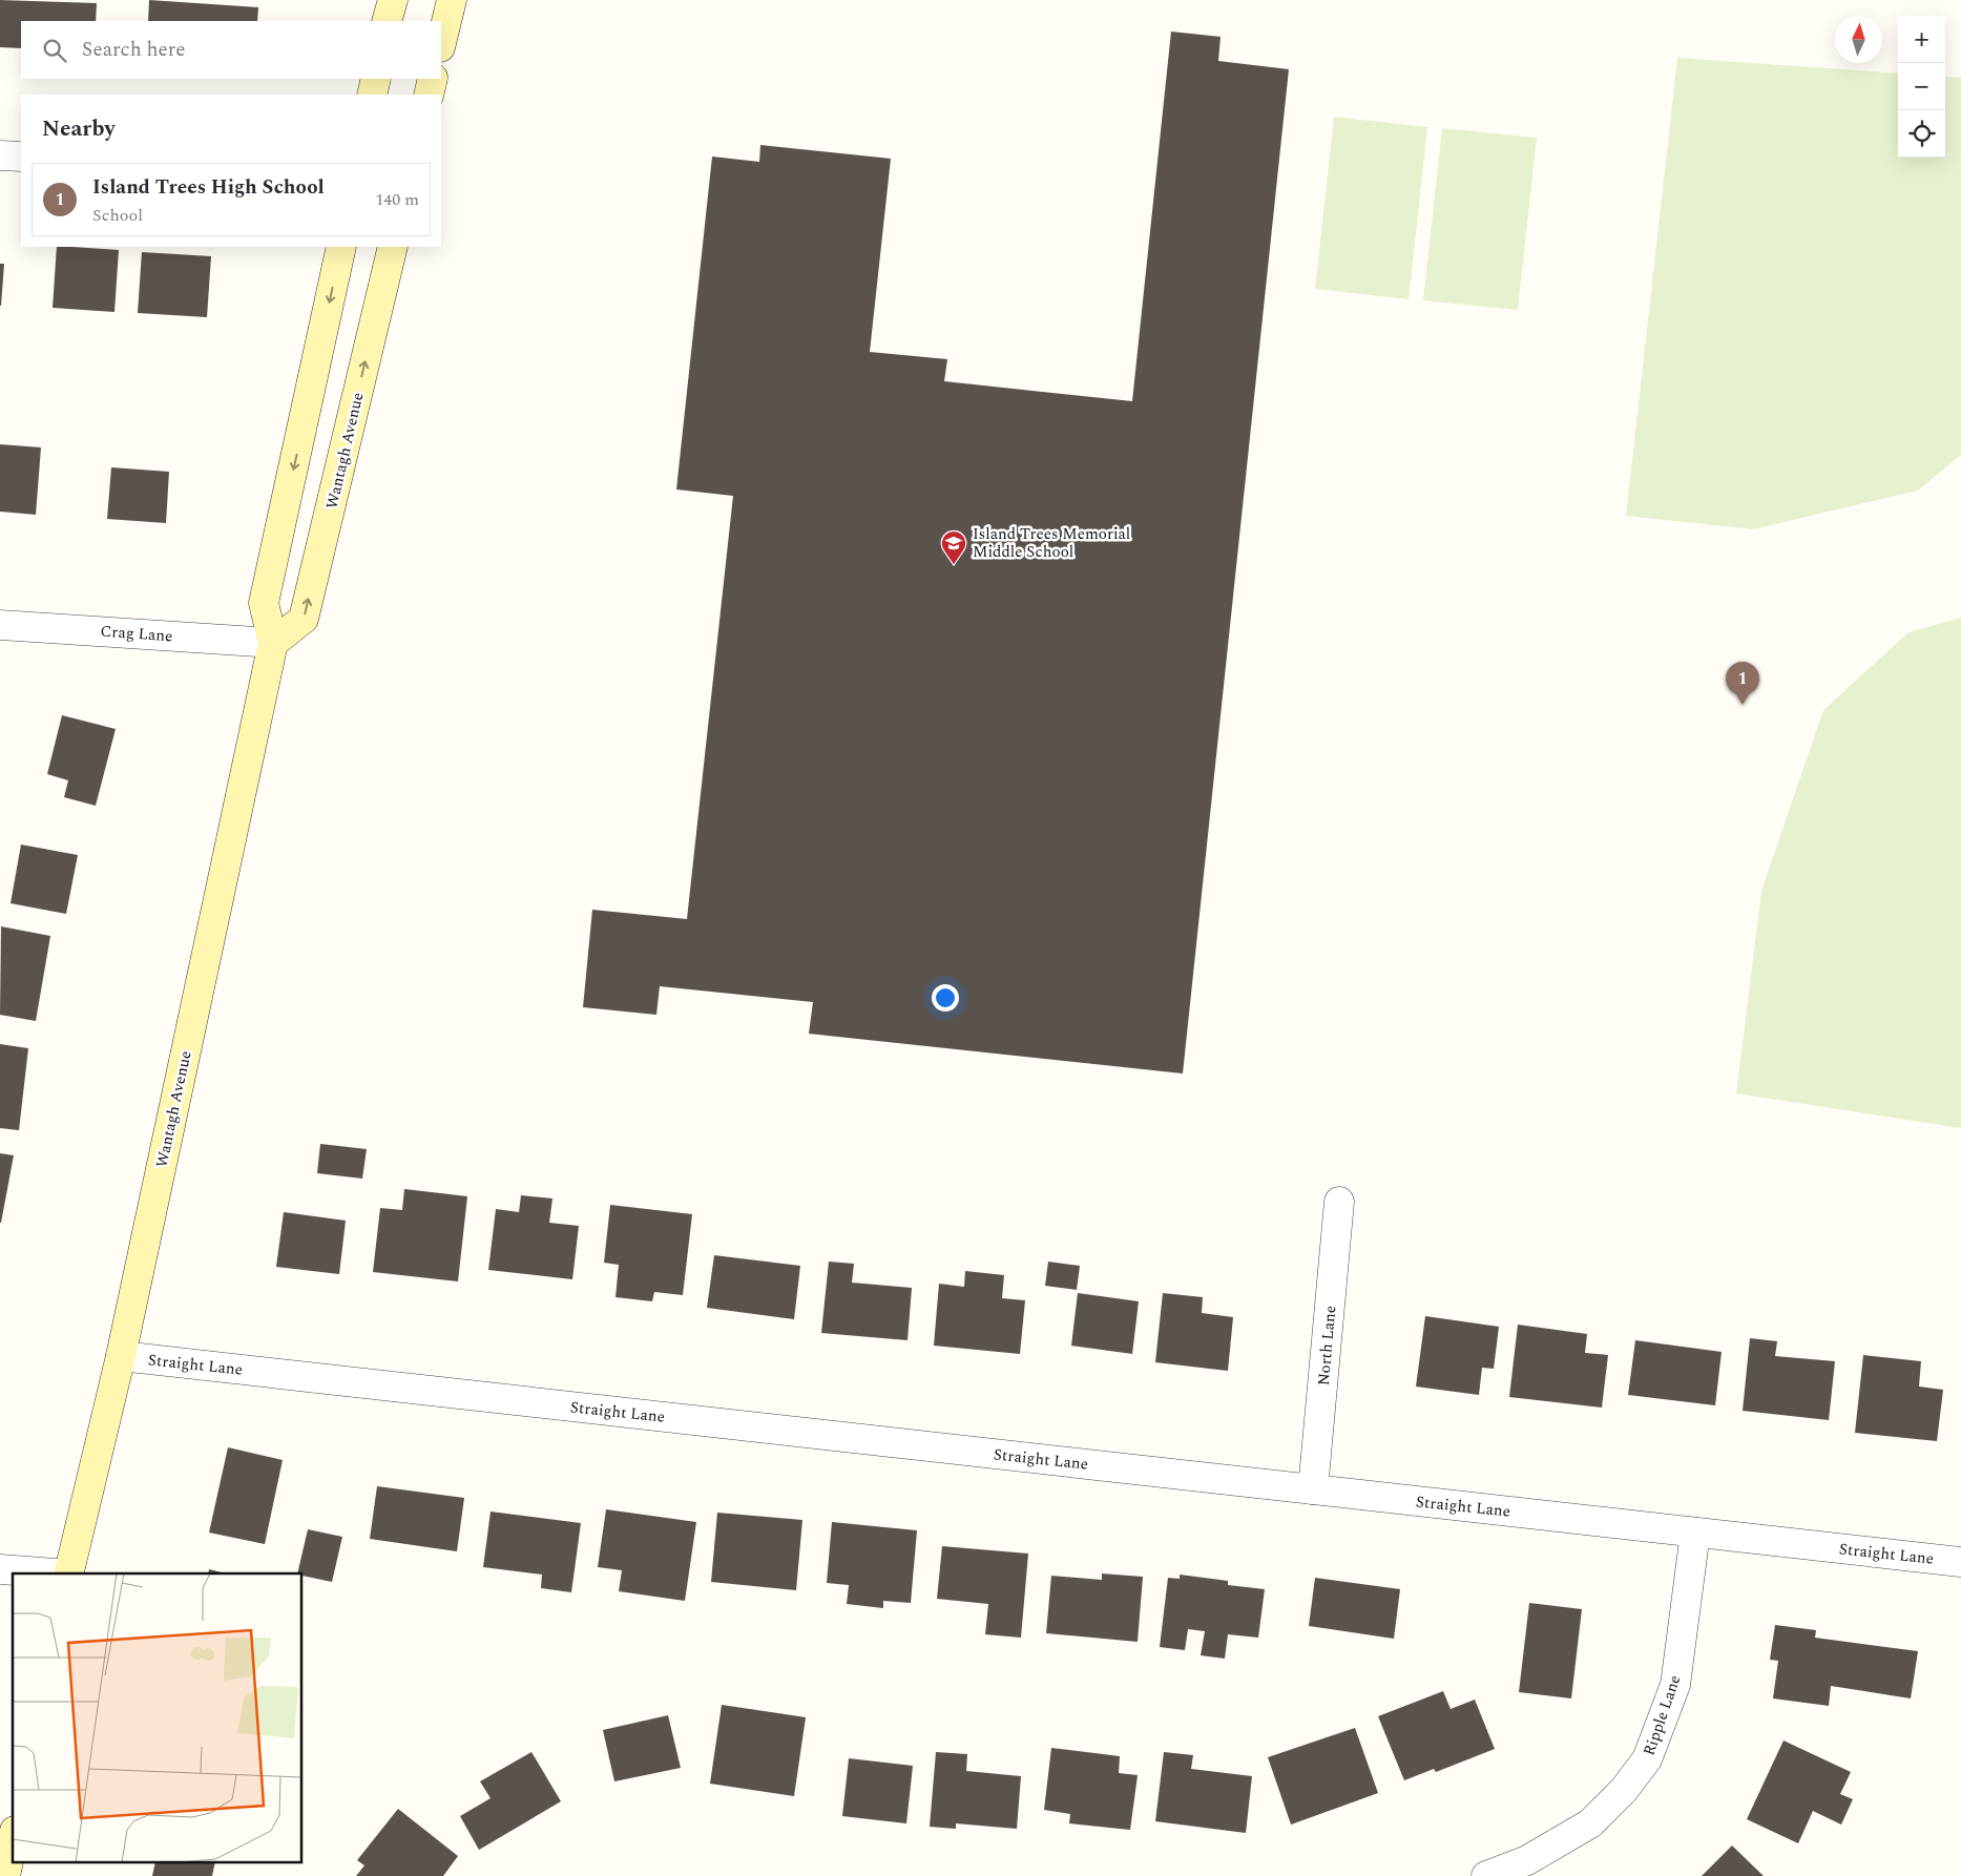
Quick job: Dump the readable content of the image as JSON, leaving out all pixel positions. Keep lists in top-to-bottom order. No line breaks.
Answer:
{"streets":{"main road":["Wantagh Avenue"],"street":["Crag Lane","North Lane","Straight Lane","Ripple Lane"]},"crossings":[["Wantagh Avenue","Crag Lane"],["Wantagh Avenue","Straight Lane"],["North Lane","Straight Lane"],["Straight Lane","Ripple Lane"]],"places":{"school or university":["Island Trees Memorial Middle School"]},"north":"top","page":{"map_buttons":["+","−"],"search":"Search here","heading":"Nearby","list":[{"mark":"1","name":"Island Trees High School","note":"School","value":"140 m"}],"pins":"1"}}
